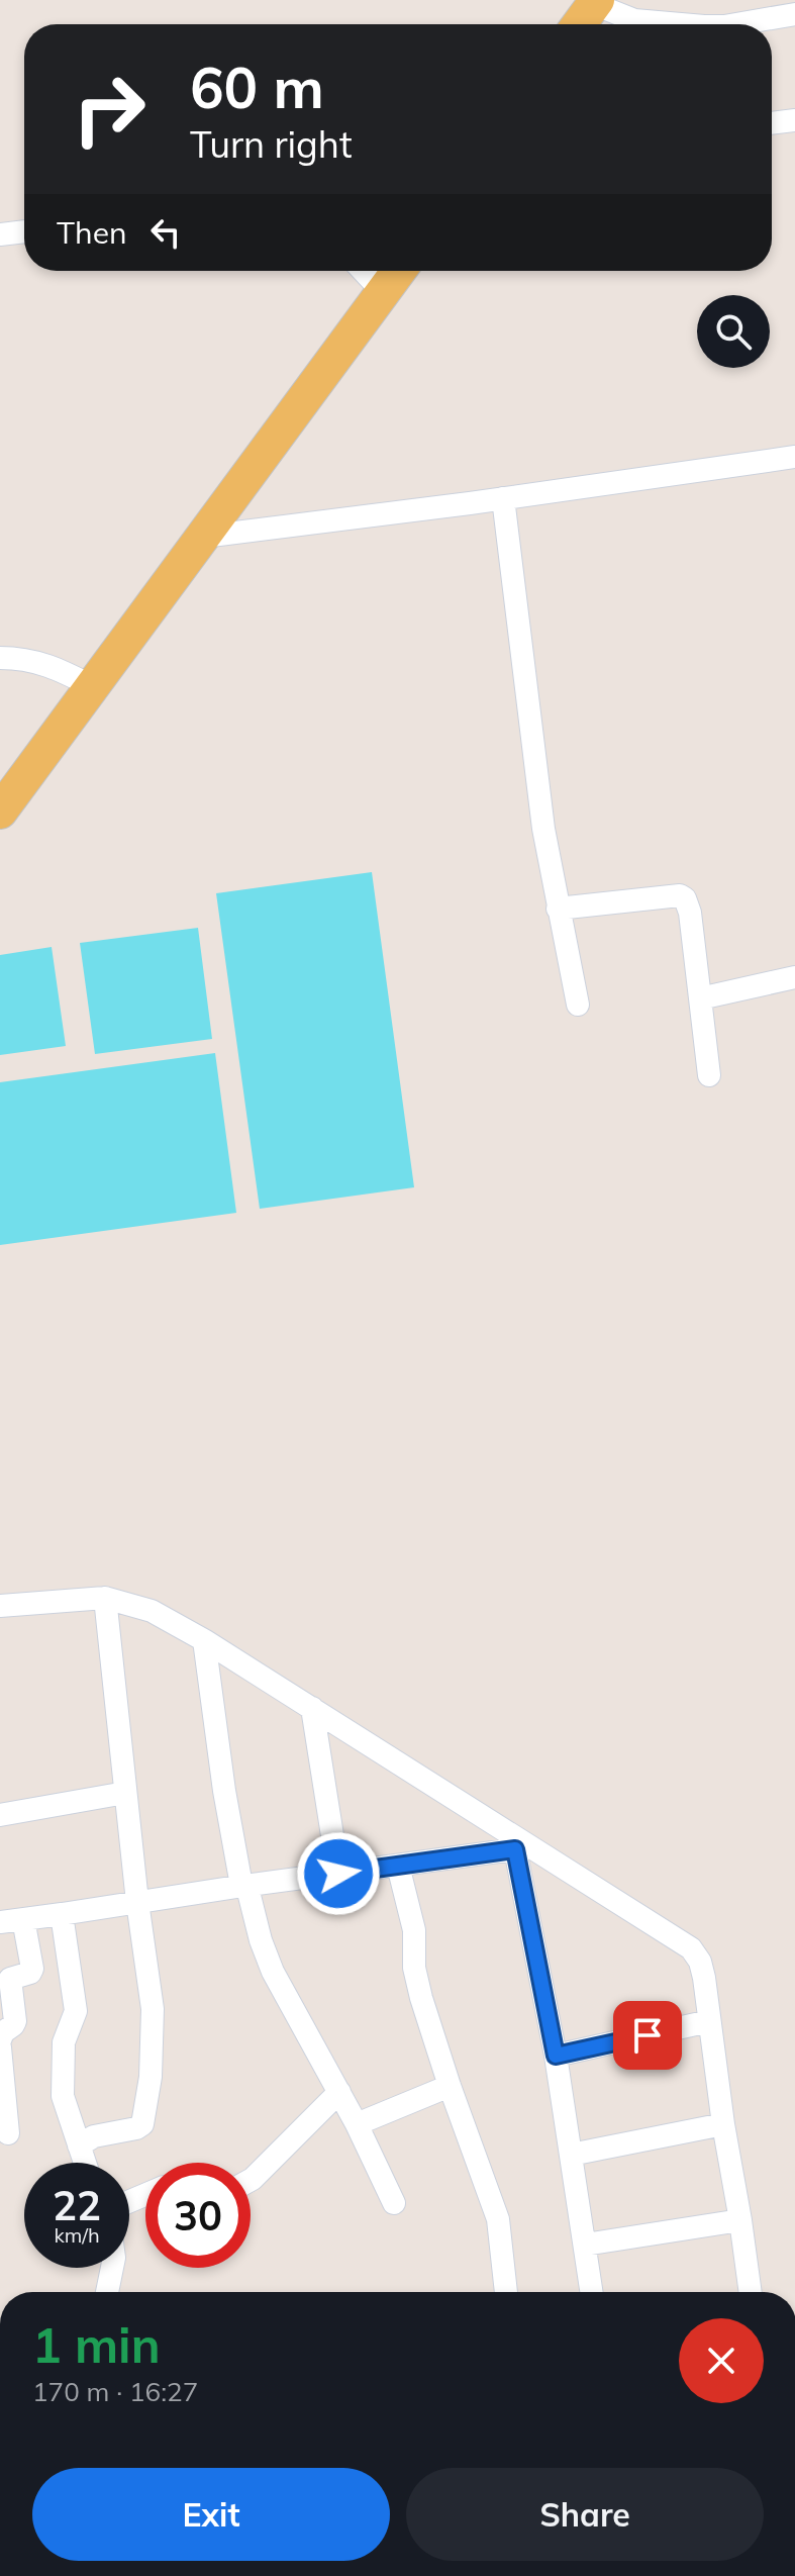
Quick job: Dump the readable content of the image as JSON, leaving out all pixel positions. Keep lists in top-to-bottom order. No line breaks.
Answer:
{"page":{"turn":["60 m","Turn right"],"then":"Then","speed":"22 km/h","limit":"30","heading":["1 min","170 m · 16:27"],"buttons":["Exit","Share"]}}
